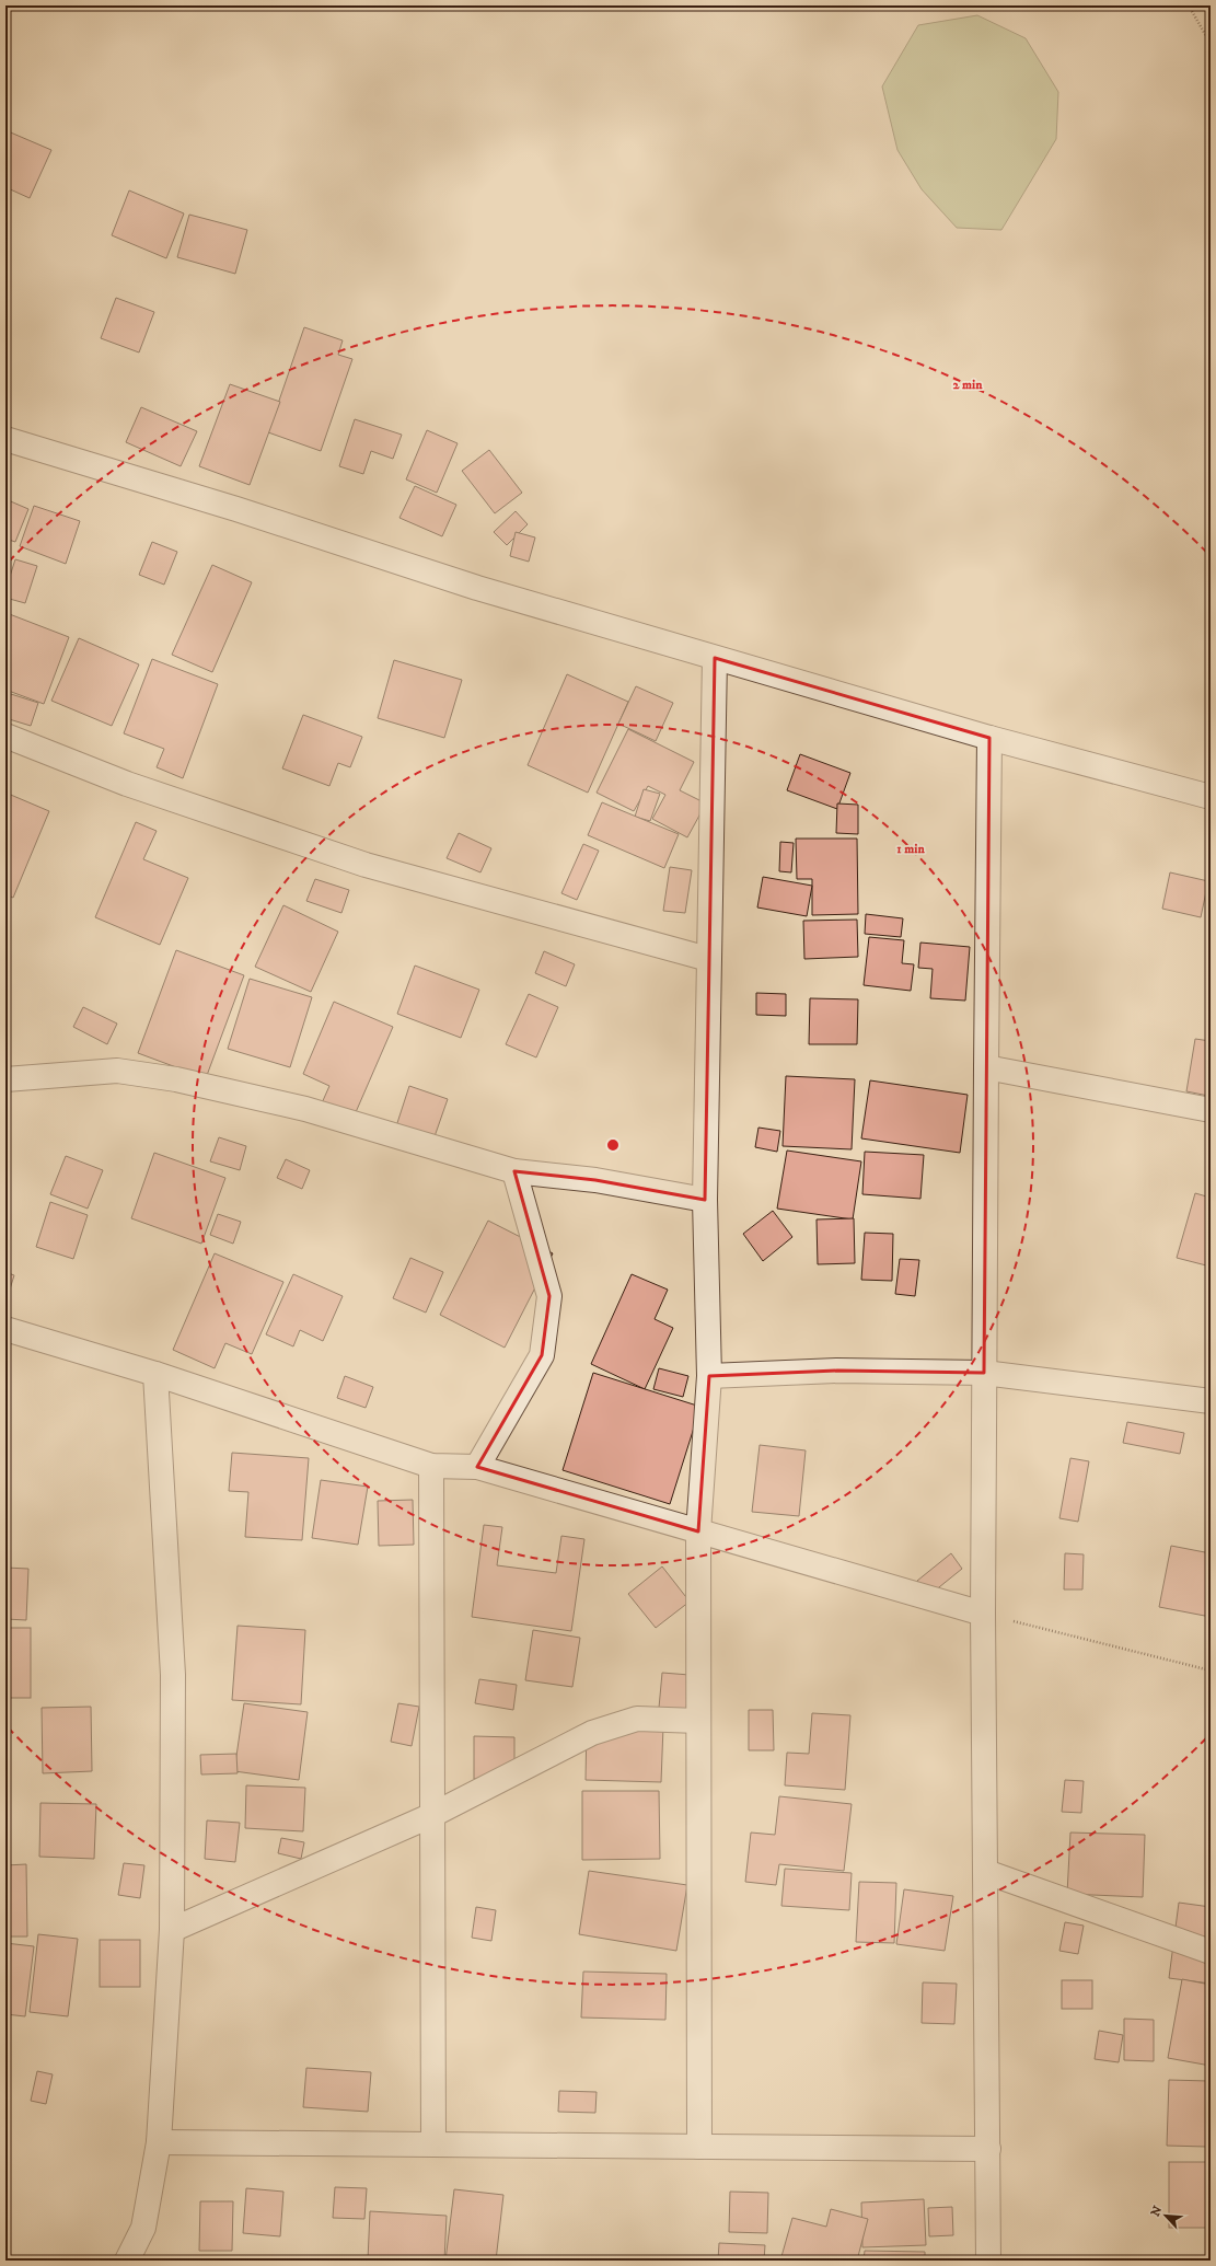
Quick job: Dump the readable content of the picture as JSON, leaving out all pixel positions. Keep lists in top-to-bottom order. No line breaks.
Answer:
{"north":"top left","rings":["2 min","1 min"]}
